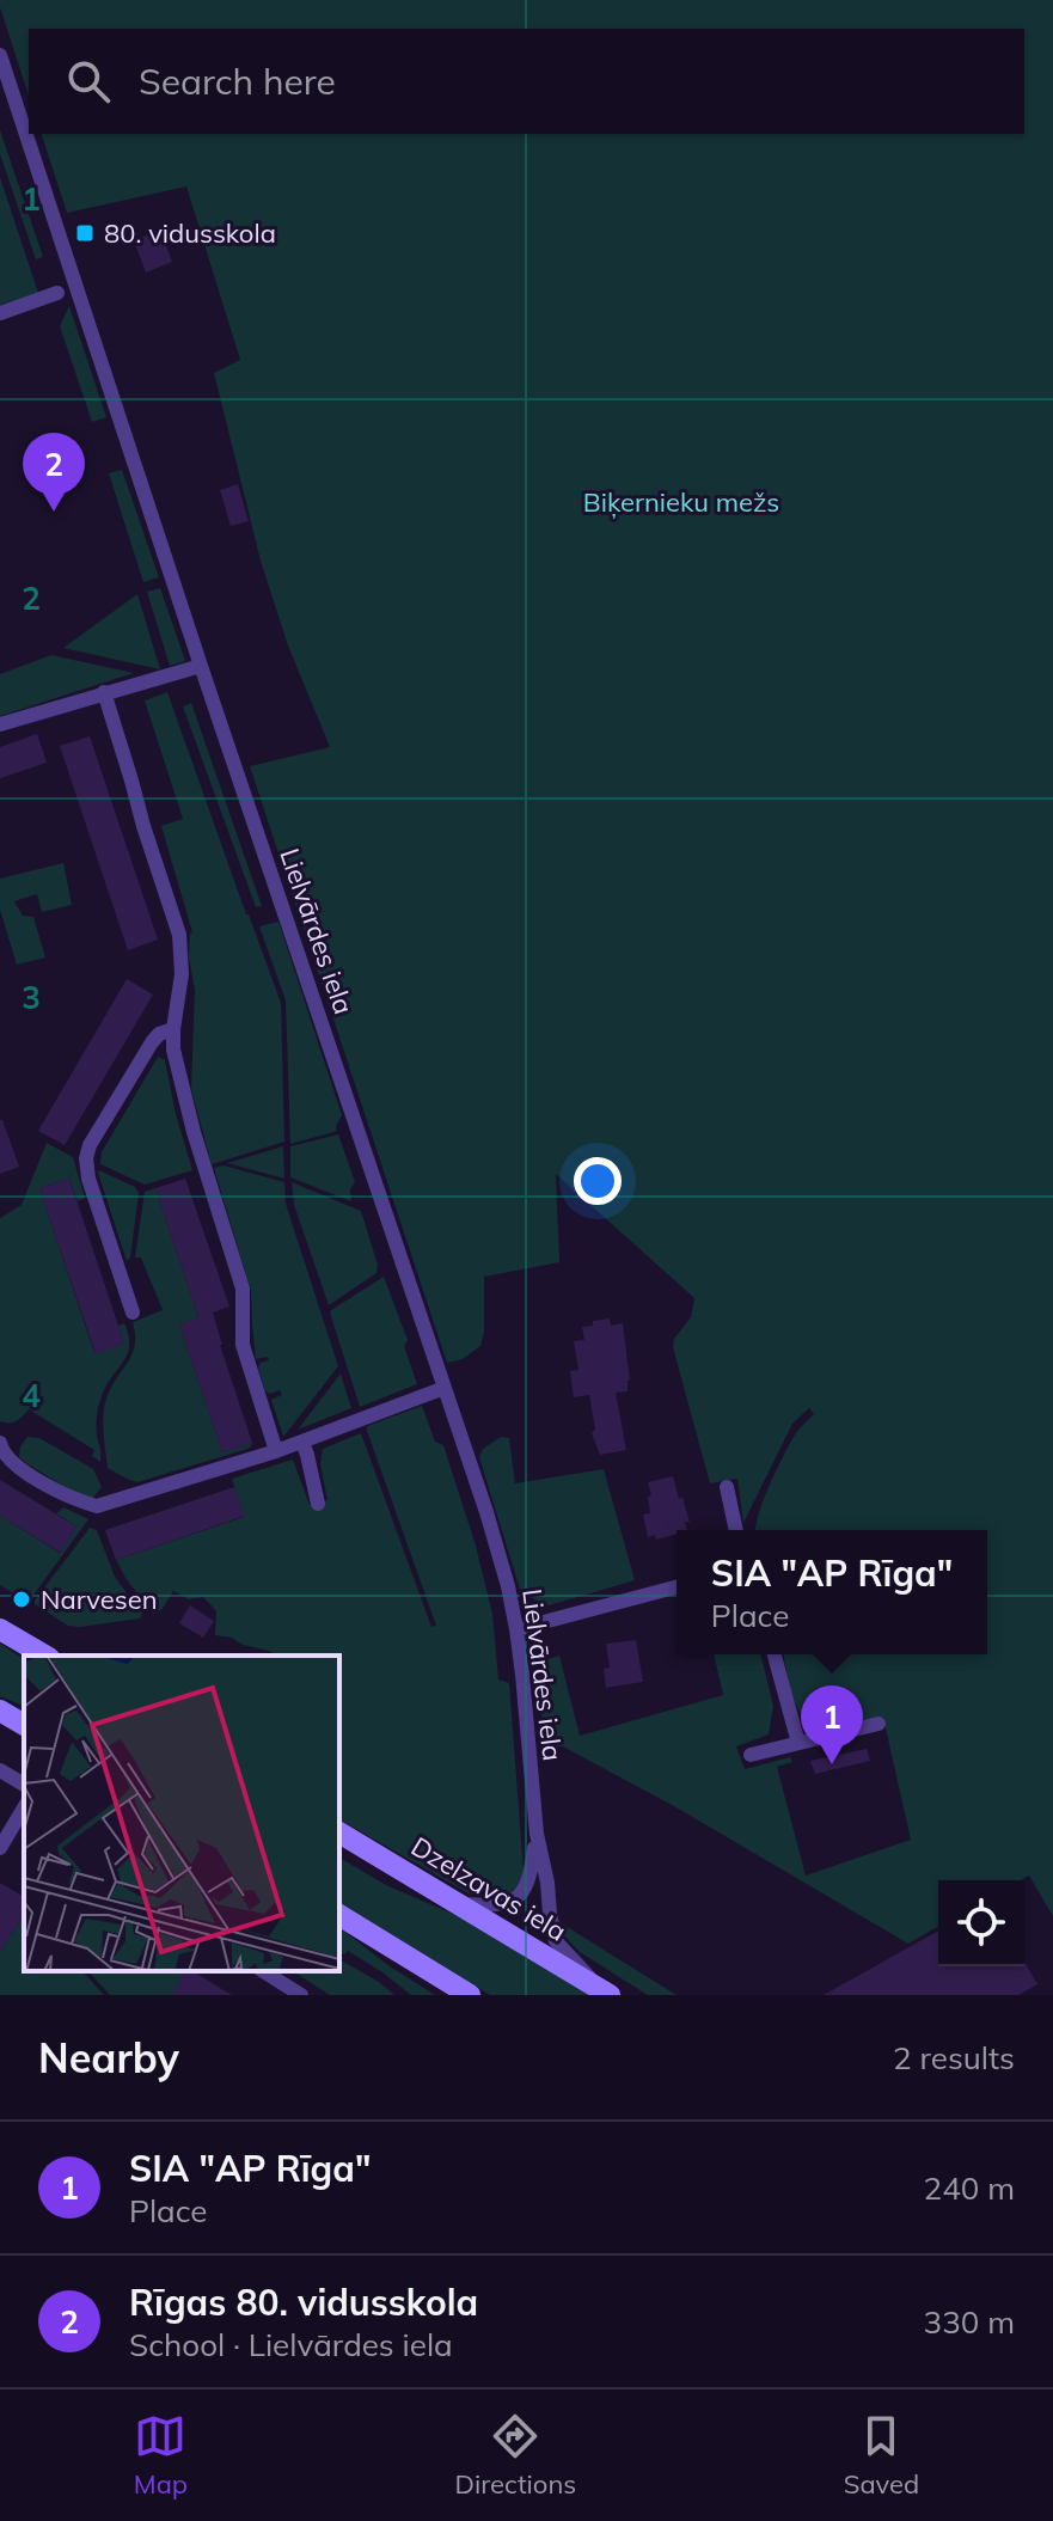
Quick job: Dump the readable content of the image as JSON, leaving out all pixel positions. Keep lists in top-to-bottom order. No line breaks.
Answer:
{"streets":{"main road":["Dzelzavas iela"],"street":["Lielvārdes iela"]},"crossings":[["Lielvārdes iela","Dzelzavas iela"]],"parks":["Biķernieku mežs"],"places":{"transit":["80. vidusskola"],"other":["Narvesen"]},"page":{"search":"Search here","pins":["2","1"],"popup":["SIA \"AP Rīga\"","Place"],"heading":["Nearby","2 results"],"list":[{"mark":"1","name":"SIA \"AP Rīga\"","note":"Place","value":"240 m"},{"mark":"2","name":"Rīgas 80. vidusskola","note":"School · Lielvārdes iela","value":"330 m"}],"nav":["Map","Directions","Saved"]},"grid":{"rows":["1","2","3","4"]}}
